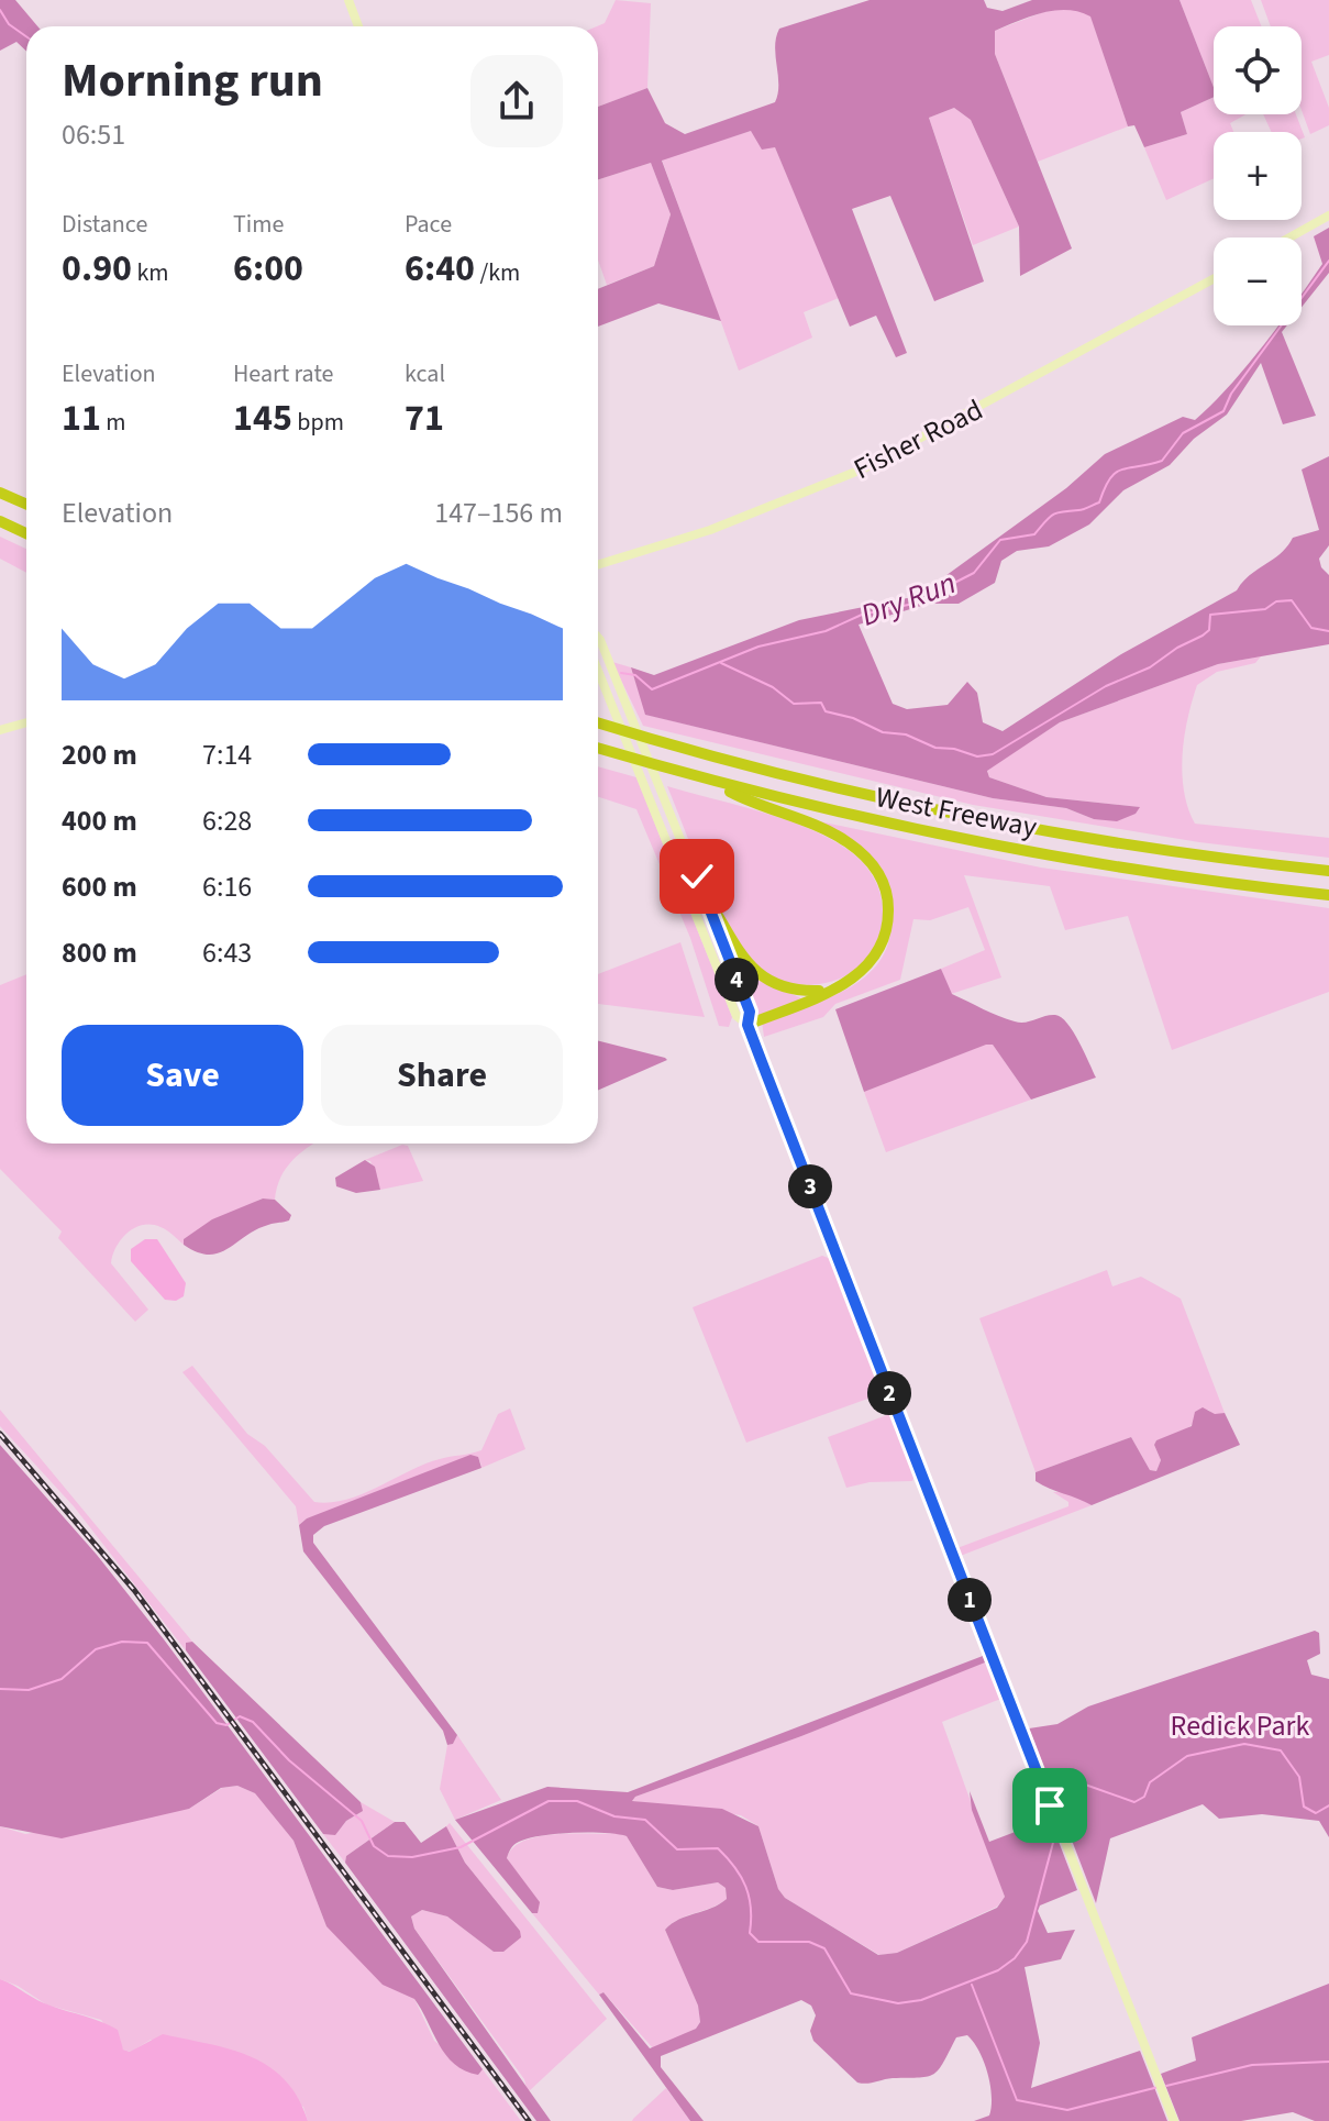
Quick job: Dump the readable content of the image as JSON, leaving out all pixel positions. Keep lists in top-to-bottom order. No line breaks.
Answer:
{"streets":{"highway":["West Freeway"],"main road":["Fisher Road"]},"water":["Dry Run"],"parks":["Redick Park"],"page":{"map_buttons":["+","−"],"heading":["Morning run","06:51"],"stats":[["Distance","0.90 km"],["Time","6:00"],["Pace","6:40 /km"],["Elevation","11 m"],["Heart rate","145 bpm"],["kcal","71"]],"chart":["Elevation","147–156 m"],"list":[{"name":"200 m","note":"7:14"},{"name":"400 m","note":"6:28"},{"name":"600 m","note":"6:16"},{"name":"800 m","note":"6:43"}],"pins":["4","3","2","1"],"buttons":["Save","Share"]}}
